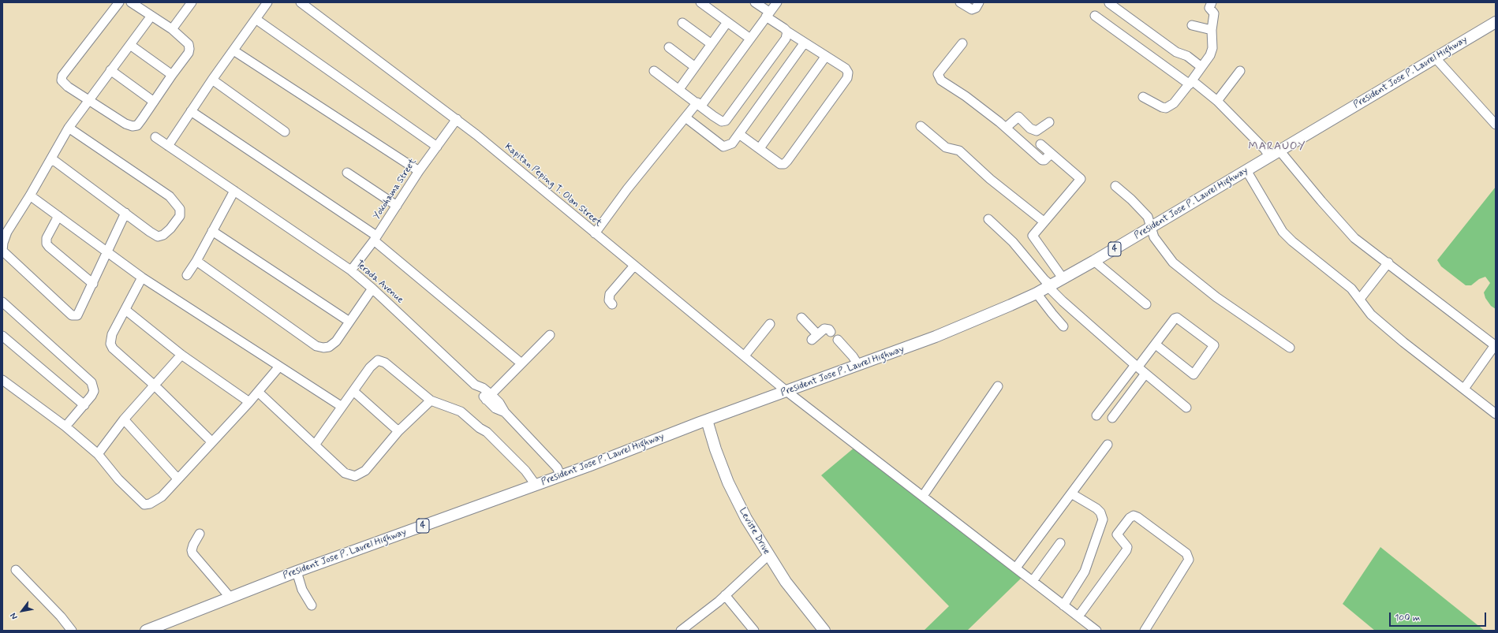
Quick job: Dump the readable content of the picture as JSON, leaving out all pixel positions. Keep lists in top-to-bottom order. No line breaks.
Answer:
{"streets":{"main road":["President Jose P. Laurel Highway","4","Leviste Drive"],"street":["Kapitan Peping T. Olan Street","Yokohama Street","Terada Avenue"]},"crossings":[["President Jose P. Laurel Highway","Kapitan Peping T. Olan Street"],["President Jose P. Laurel Highway","Terada Avenue"],["President Jose P. Laurel Highway","Leviste Drive"],["Kapitan Peping T. Olan Street","Yokohama Street"],["Yokohama Street","Terada Avenue"]],"districts":["MARAUOY"],"scale_bar":"100 m","north":"bottom left"}
